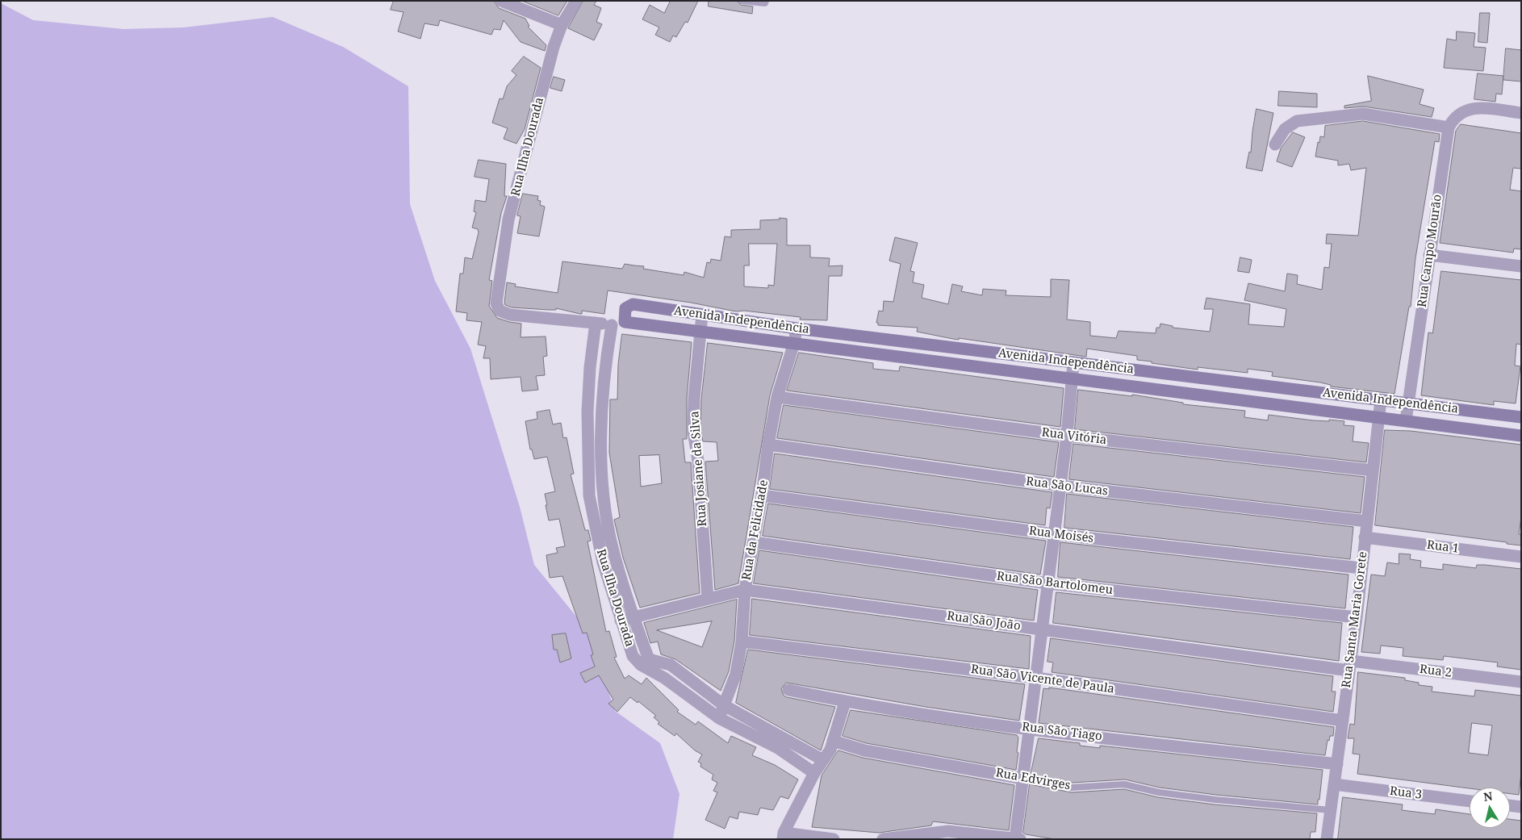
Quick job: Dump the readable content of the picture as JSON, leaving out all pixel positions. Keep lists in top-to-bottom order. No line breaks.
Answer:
{"streets":{"main road":["Avenida Independência"],"street":["Rua Ilha Dourada","Rua Campo Mourão","Rua Vitória","Rua Josiane da Silva","Rua São Lucas","Rua da Felicidade","Rua Moisés","Rua 1","Rua São Bartolomeu","Rua Santa Maria Gorete","Rua São João","Rua 2","Rua São Vicente de Paula","Rua São Tiago","Rua Edvirges","Rua 3"]},"crossings":[["Rua Ilha Dourada","Avenida Independência"],["Rua Ilha Dourada","Rua da Felicidade"],["Rua Ilha Dourada","Rua São João"],["Rua Campo Mourão","Avenida Independência"],["Avenida Independência","Rua Josiane da Silva"],["Avenida Independência","Rua da Felicidade"],["Avenida Independência","Rua Santa Maria Gorete"],["Rua Vitória","Rua da Felicidade"],["Rua Vitória","Rua Santa Maria Gorete"],["Rua Josiane da Silva","Rua São João"],["Rua São Lucas","Rua da Felicidade"],["Rua São Lucas","Rua Santa Maria Gorete"],["Rua da Felicidade","Rua Moisés"],["Rua da Felicidade","Rua São Bartolomeu"],["Rua da Felicidade","Rua São João"],["Rua da Felicidade","Rua São Vicente de Paula"],["Rua Moisés","Rua Santa Maria Gorete"],["Rua 1","Rua Santa Maria Gorete"],["Rua São Bartolomeu","Rua Santa Maria Gorete"],["Rua Santa Maria Gorete","Rua São João"],["Rua Santa Maria Gorete","Rua 2"],["Rua Santa Maria Gorete","Rua São Vicente de Paula"],["Rua Santa Maria Gorete","Rua São Tiago"],["Rua Santa Maria Gorete","Rua Edvirges"],["Rua Santa Maria Gorete","Rua 3"],["Rua São João","Rua 2"]],"north":"top"}
